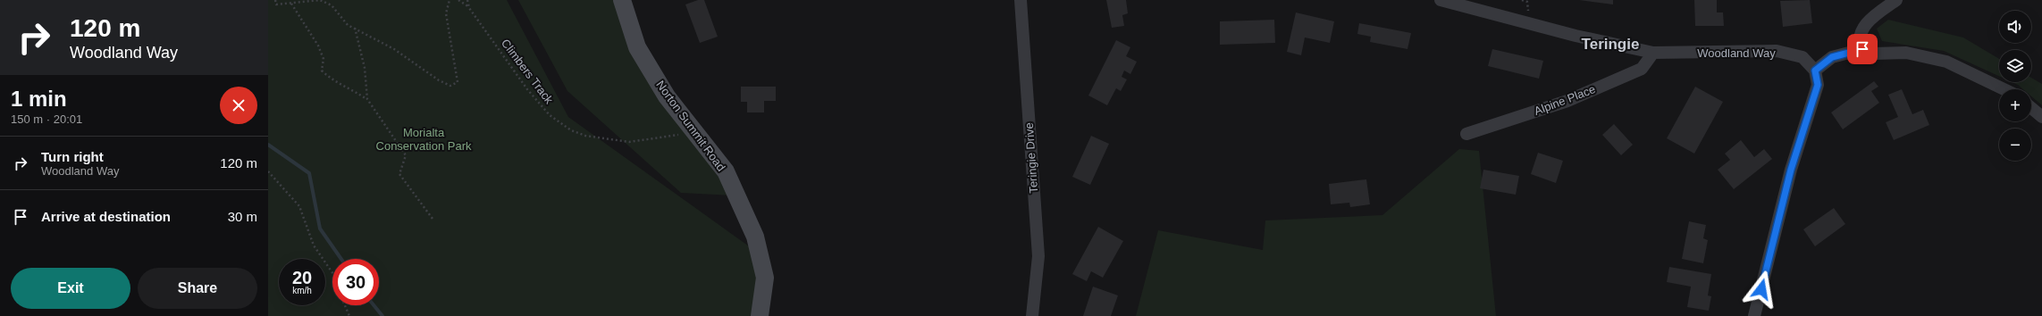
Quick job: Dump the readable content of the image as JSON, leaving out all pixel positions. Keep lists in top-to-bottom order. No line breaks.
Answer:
{"streets":{"main road":["Norton Summit Road"],"street":["Woodland Way","Alpine Place","Teringie Drive"],"path":["Climbers Track"]},"crossings":[["Woodland Way","Alpine Place"],["Climbers Track","Norton Summit Road"]],"districts":["Teringie"],"parks":["Morialta Conservation Park"],"page":{"turn":["120 m","Woodland Way"],"map_buttons":["+","−"],"heading":["1 min","150 m · 20:01"],"list":[{"name":"Turn right","note":"Woodland Way","value":"120 m"},{"name":"Arrive at destination","value":"30 m"}],"speed":"20 km/h","limit":"30","buttons":["Exit","Share"]}}
